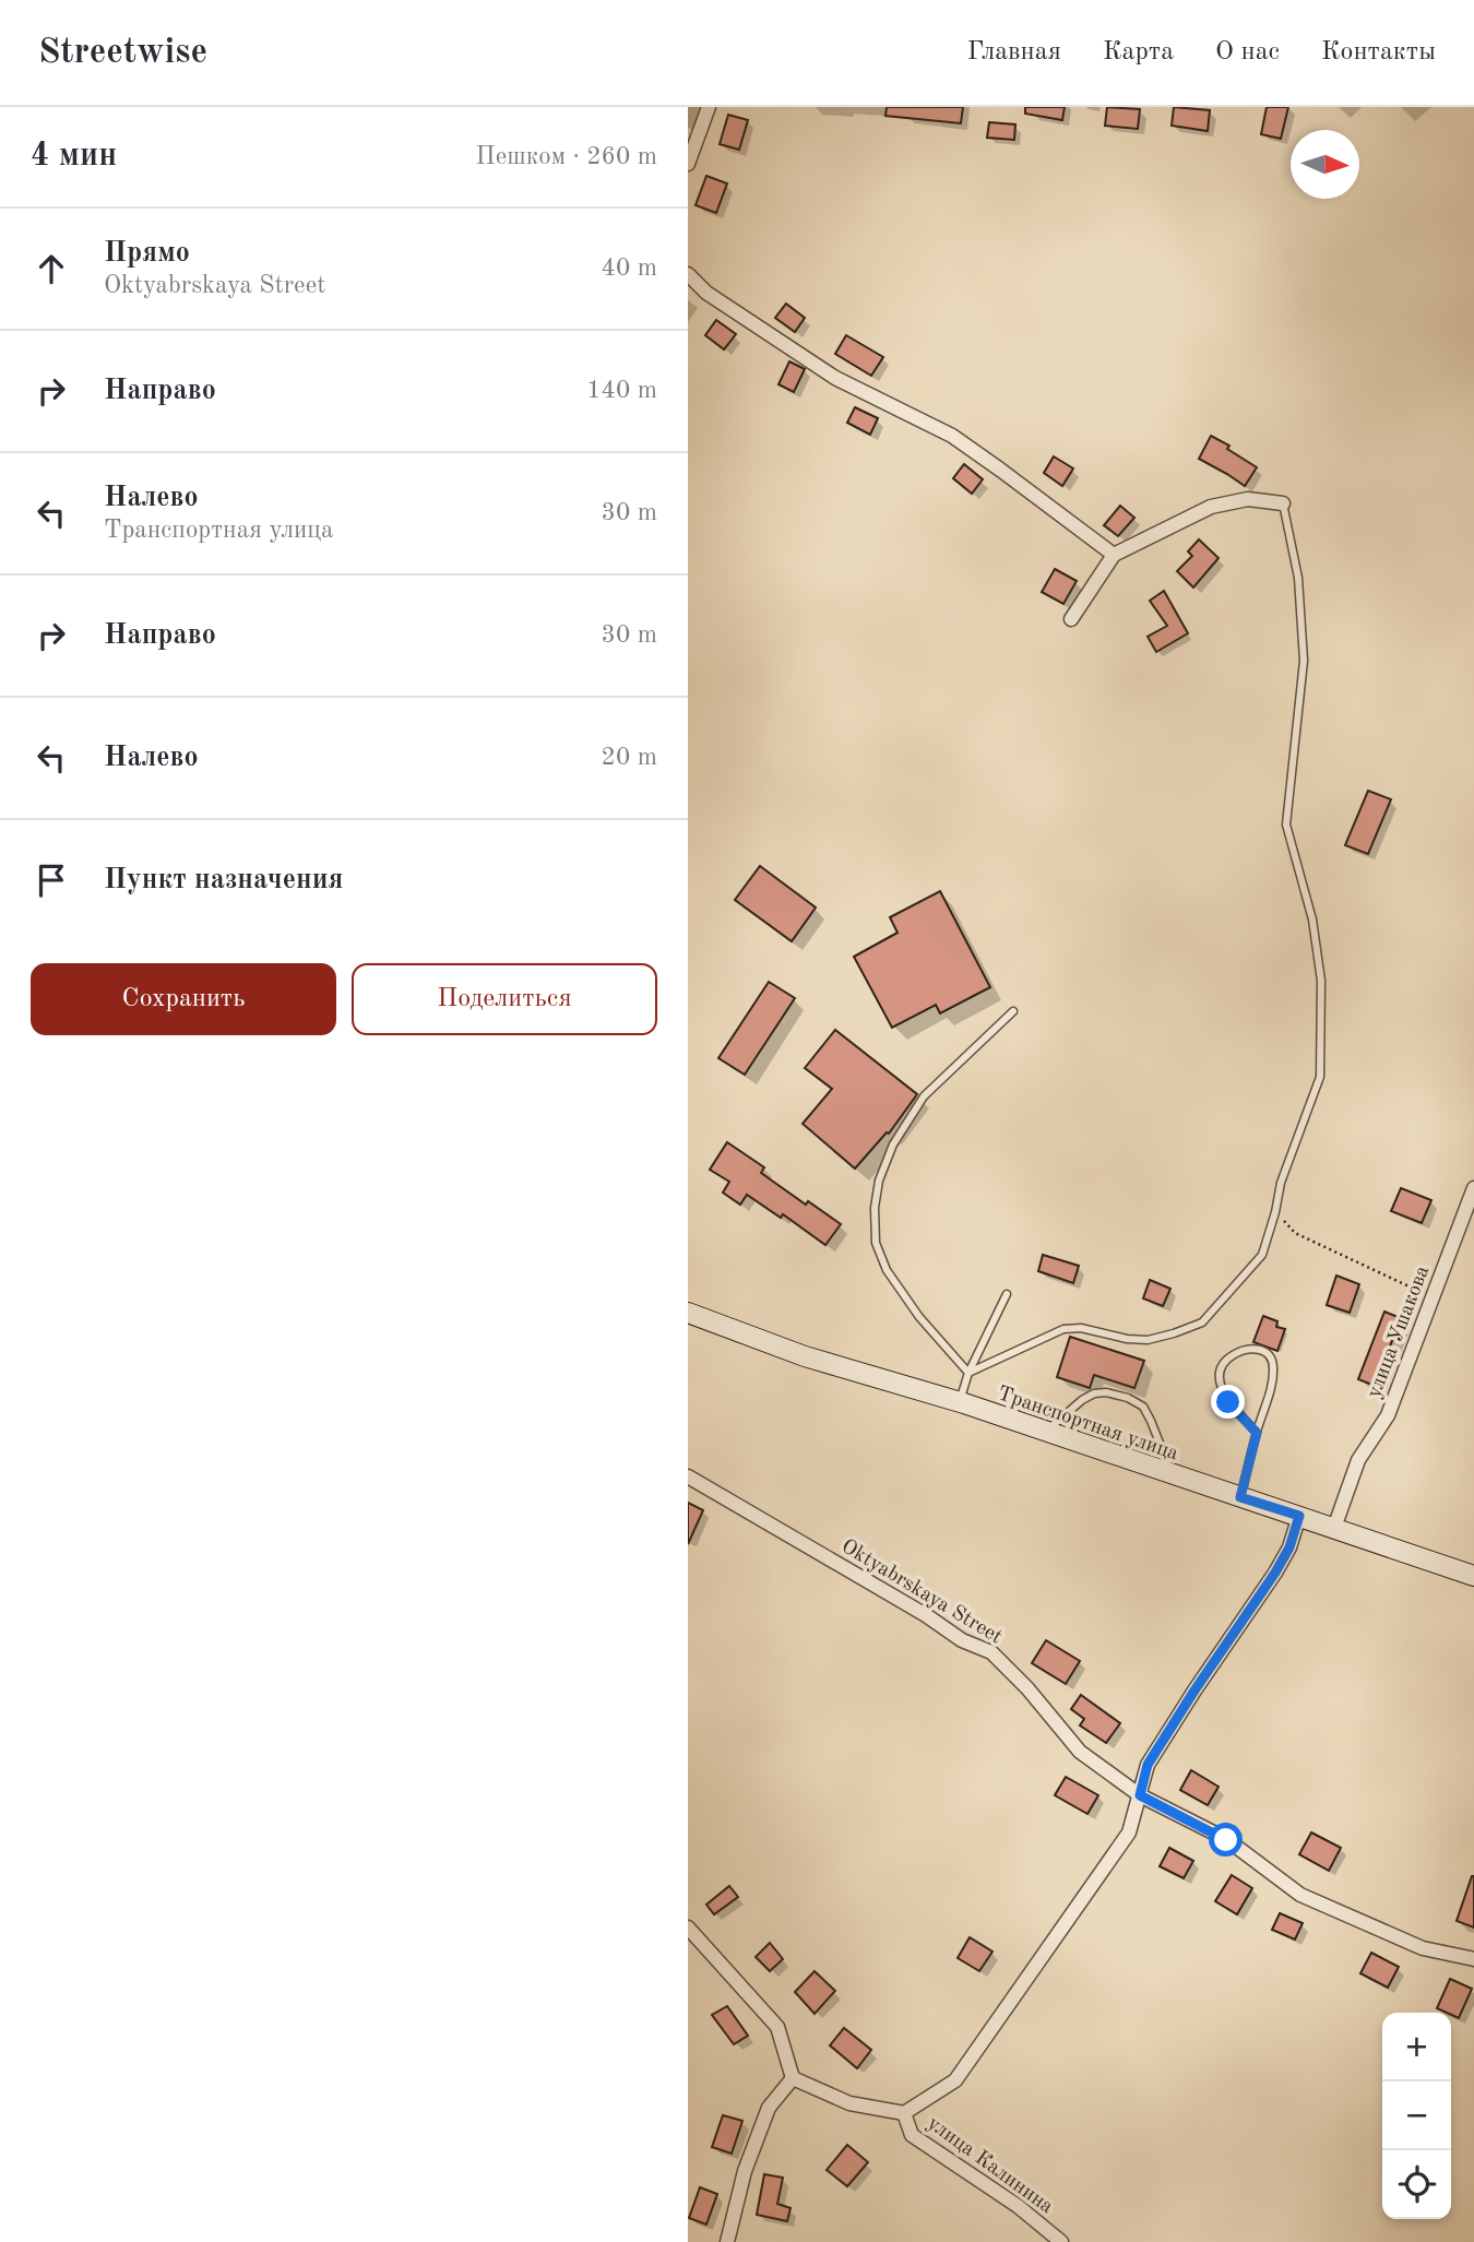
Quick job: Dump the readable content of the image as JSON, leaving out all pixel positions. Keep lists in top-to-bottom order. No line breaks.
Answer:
{"streets":{"main road":["Транспортная улица"],"street":["улица Ушакова","Oktyabrskaya Street","улица Калинина"]},"crossings":[["улица Ушакова","Транспортная улица"]],"north":"right","page":{"header":"Streetwise","nav":["Главная","Карта","О нас","Контакты"],"heading":["4 мин","Пешком · 260 m"],"list":[["Прямо","Oktyabrskaya Street","40 m"],["Направо","140 m"],["Налево","Транспортная улица","30 m"],["Направо","30 m"],["Налево","20 m"],"Пункт назначения"],"buttons":["Сохранить","Поделиться"],"map_buttons":["+","−"]}}
